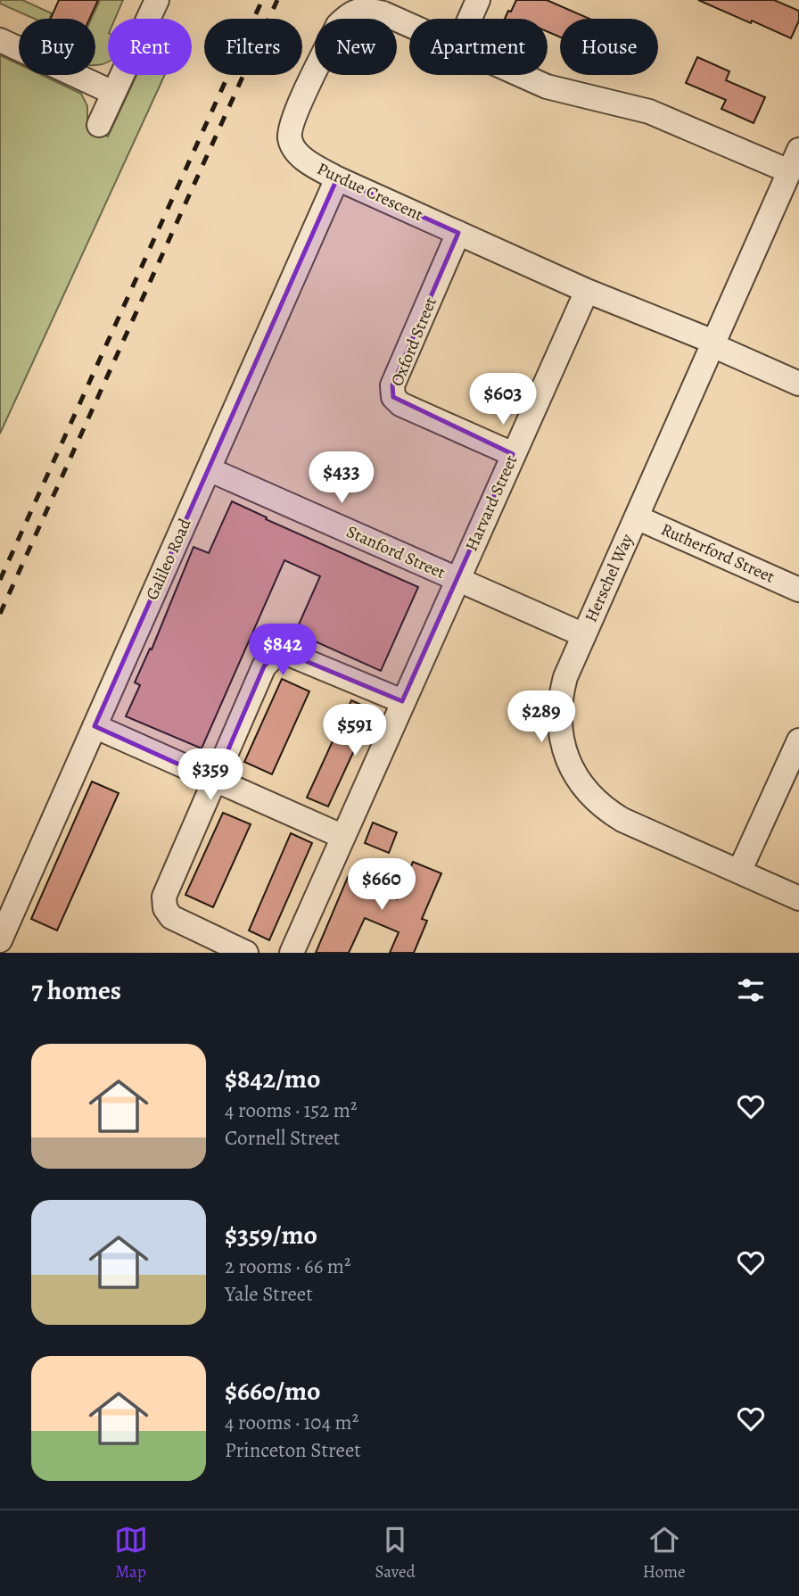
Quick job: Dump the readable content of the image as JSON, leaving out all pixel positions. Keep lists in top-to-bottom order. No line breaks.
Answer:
{"streets":{"street":["Purdue Crescent","Oxford Street","Harvard Street","Stanford Street","Rutherford Street","Galileo Road","Herschel Way"]},"crossings":[["Purdue Crescent","Oxford Street"],["Purdue Crescent","Harvard Street"],["Purdue Crescent","Galileo Road"],["Purdue Crescent","Herschel Way"],["Oxford Street","Harvard Street"],["Harvard Street","Stanford Street"],["Stanford Street","Galileo Road"],["Stanford Street","Herschel Way"],["Rutherford Street","Herschel Way"]],"page":{"chip":["Buy","Rent","Filters","New","Apartment","House"],"price":["$603","$433","$842","$289","$591","$359","$660"],"heading":"7 homes","list":[{"name":"$842/mo","note":"4 rooms · 152 m² · Cornell Street"},{"name":"$359/mo","note":"2 rooms · 66 m² · Yale Street"},{"name":"$660/mo","note":"4 rooms · 104 m² · Princeton Street"}],"tabs":["Map","Saved","Home"]}}
